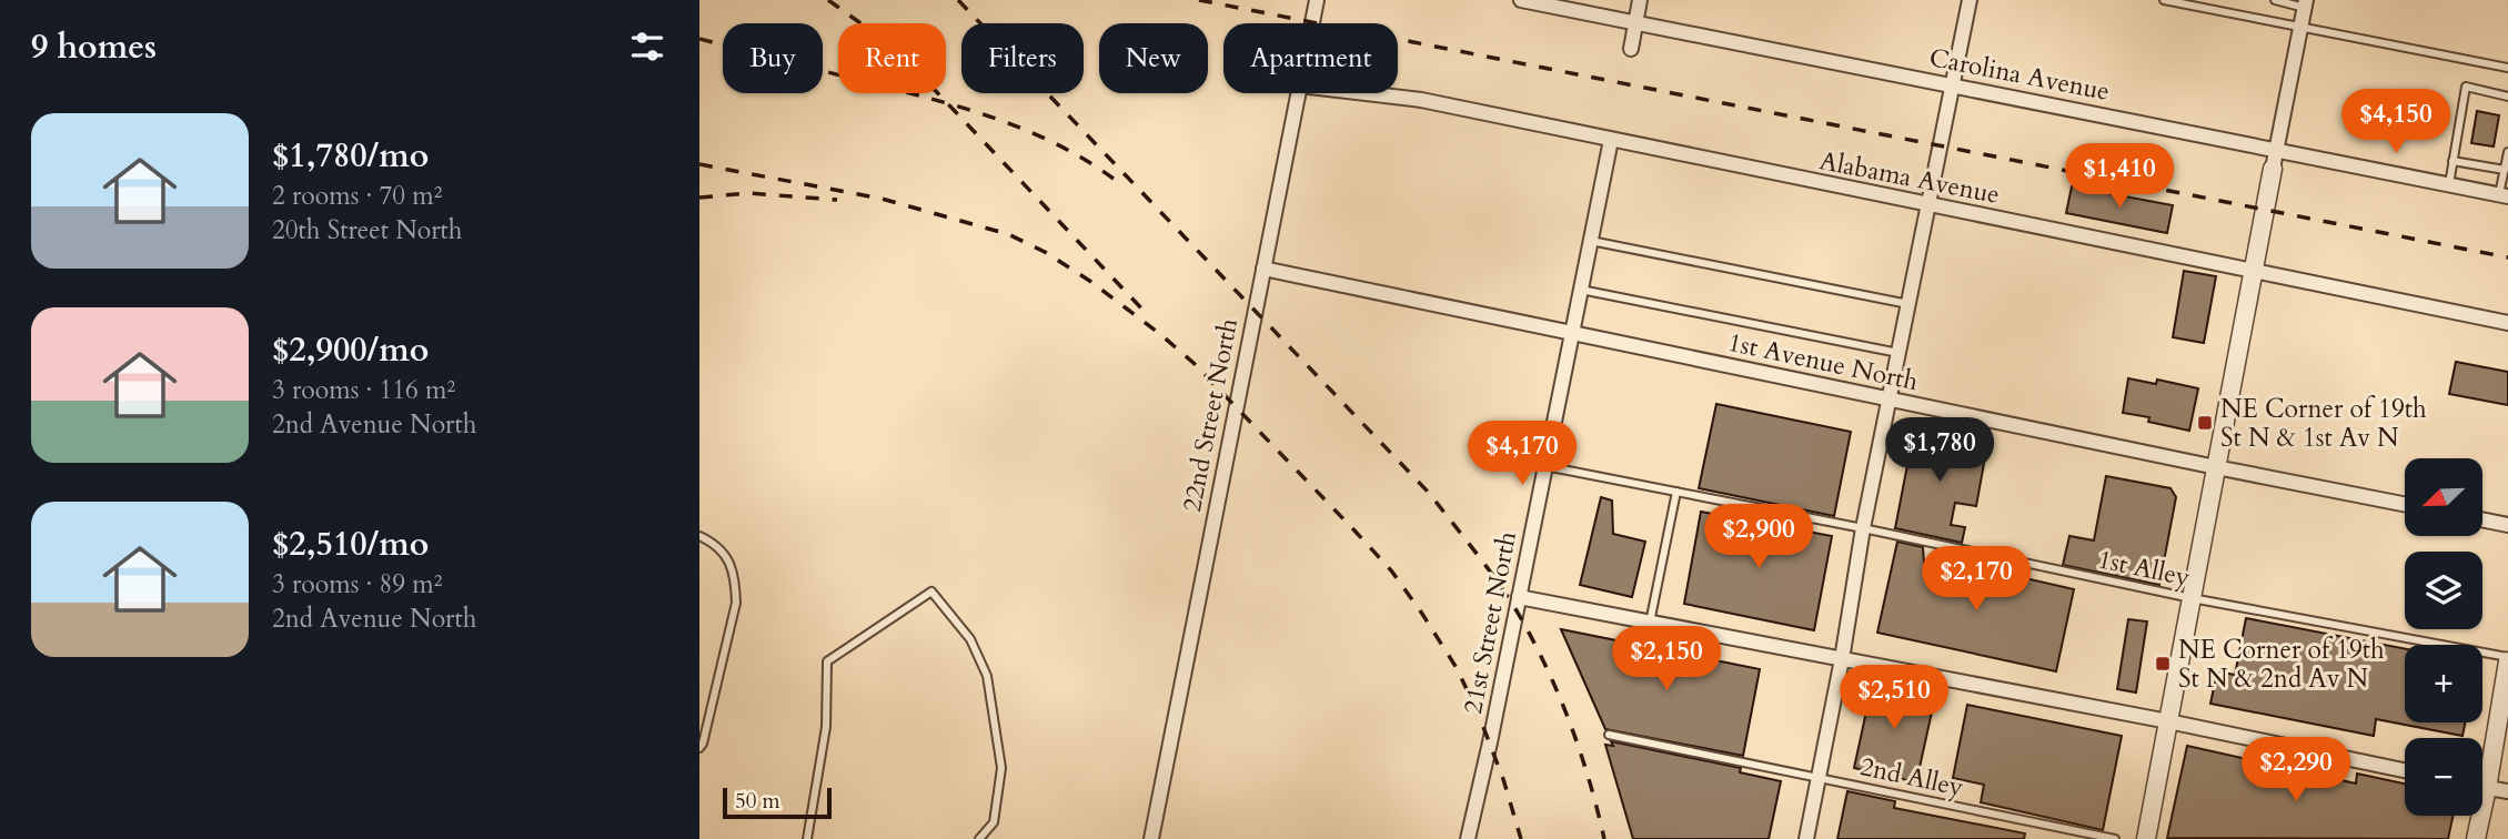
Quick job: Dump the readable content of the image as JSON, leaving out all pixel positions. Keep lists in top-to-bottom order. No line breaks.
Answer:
{"streets":{"street":["Carolina Avenue","Alabama Avenue","1st Avenue North","22nd Street North","21st Street North"],"lane":["1st Alley","2nd Alley"]},"crossings":[["Alabama Avenue","21st Street North"],["1st Avenue North","22nd Street North"],["1st Avenue North","21st Street North"],["1st Alley","21st Street North"]],"places":{"transit":["NE Corner of 19th St N & 1st Av N","NE Corner of 19th St N & 2nd Av N"]},"scale_bar":"50 m","north":"bottom left","page":{"heading":"9 homes","chip":["Buy","Rent","Filters","New","Apartment"],"price":["$4,150","$1,410","$1,780","$4,170","$2,900","$2,170","$2,150","$2,510","$2,290"],"list":[{"name":"$1,780/mo","note":"2 rooms · 70 m² · 20th Street North"},{"name":"$2,900/mo","note":"3 rooms · 116 m² · 2nd Avenue North"},{"name":"$2,510/mo","note":"3 rooms · 89 m² · 2nd Avenue North"}],"map_buttons":["+","−"],"scale":"50 m"}}
